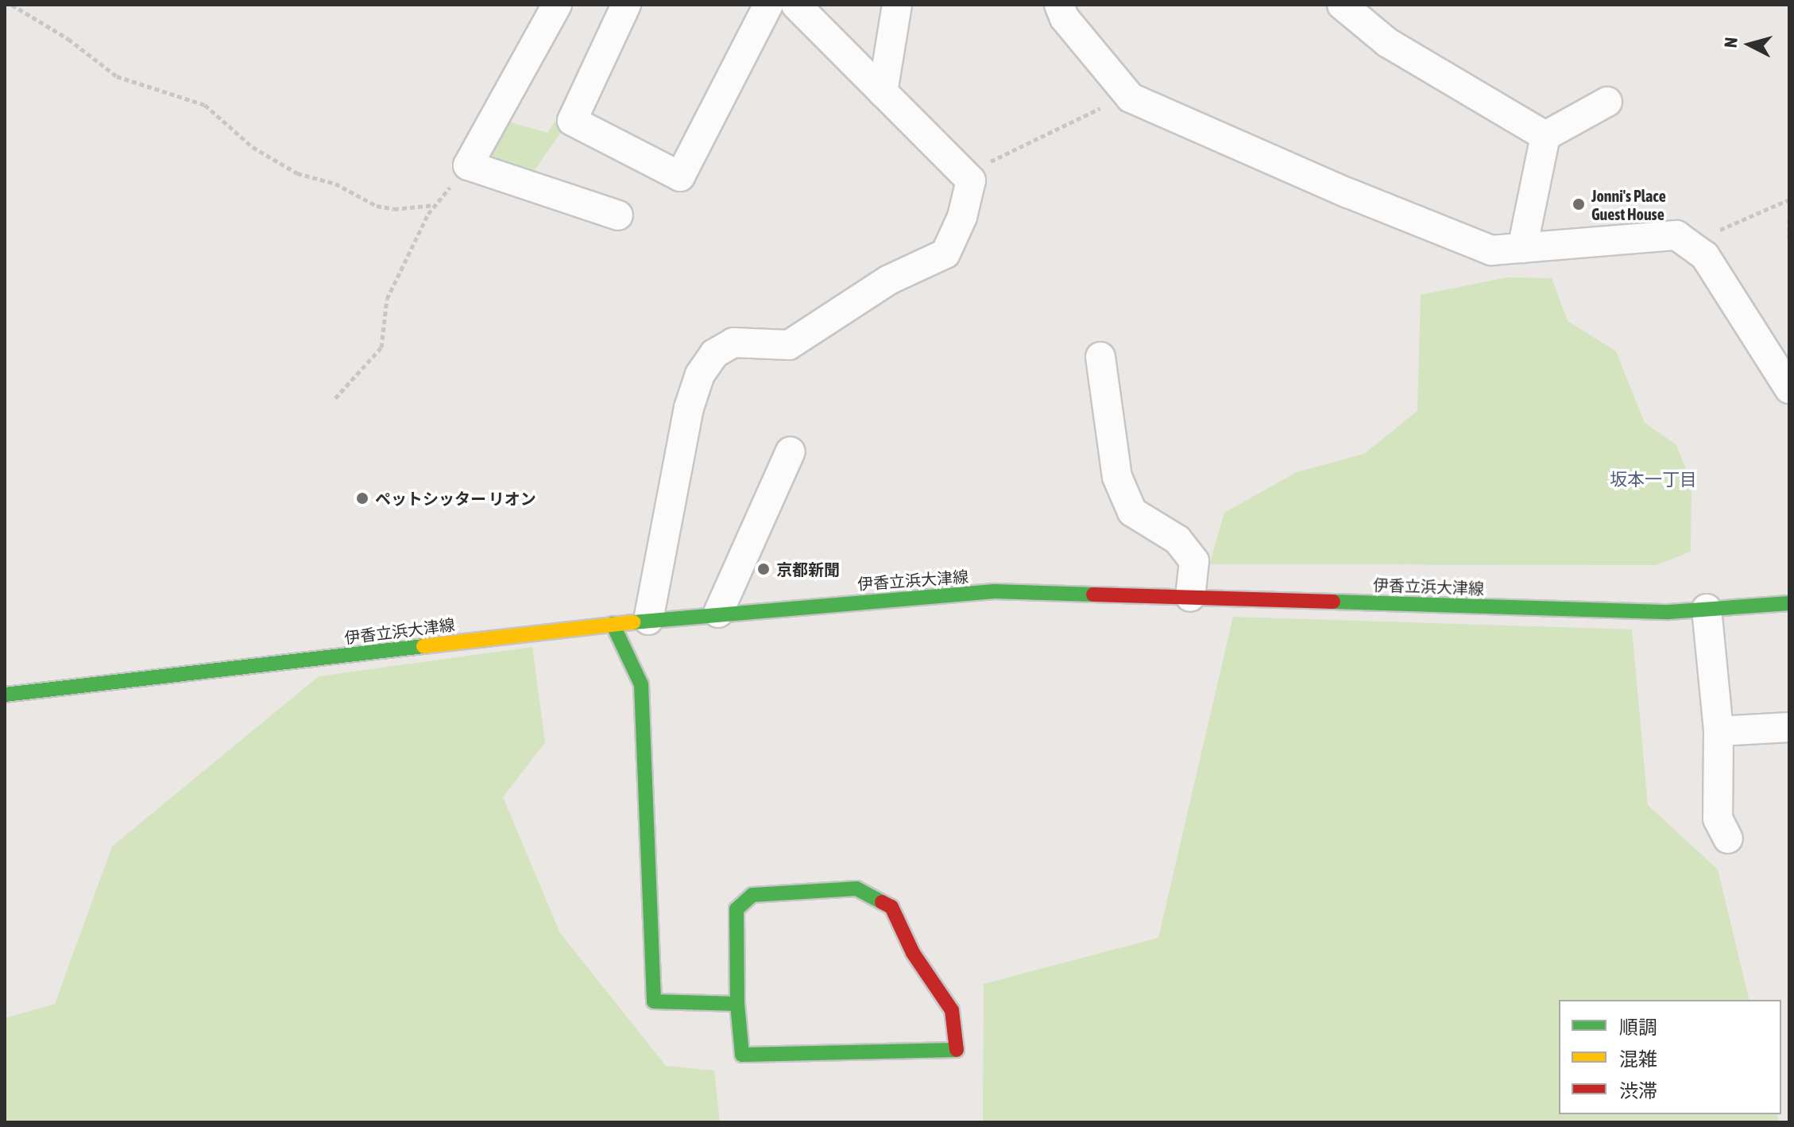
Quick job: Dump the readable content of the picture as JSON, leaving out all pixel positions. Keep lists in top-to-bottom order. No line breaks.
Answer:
{"streets":{"main road":["伊香立浜大津線"]},"districts":["坂本一丁目"],"places":["Jonni's Place Guest House","ペットシッター リオン","京都新聞"],"legend":["順調","混雑","渋滞"],"north":"left"}
